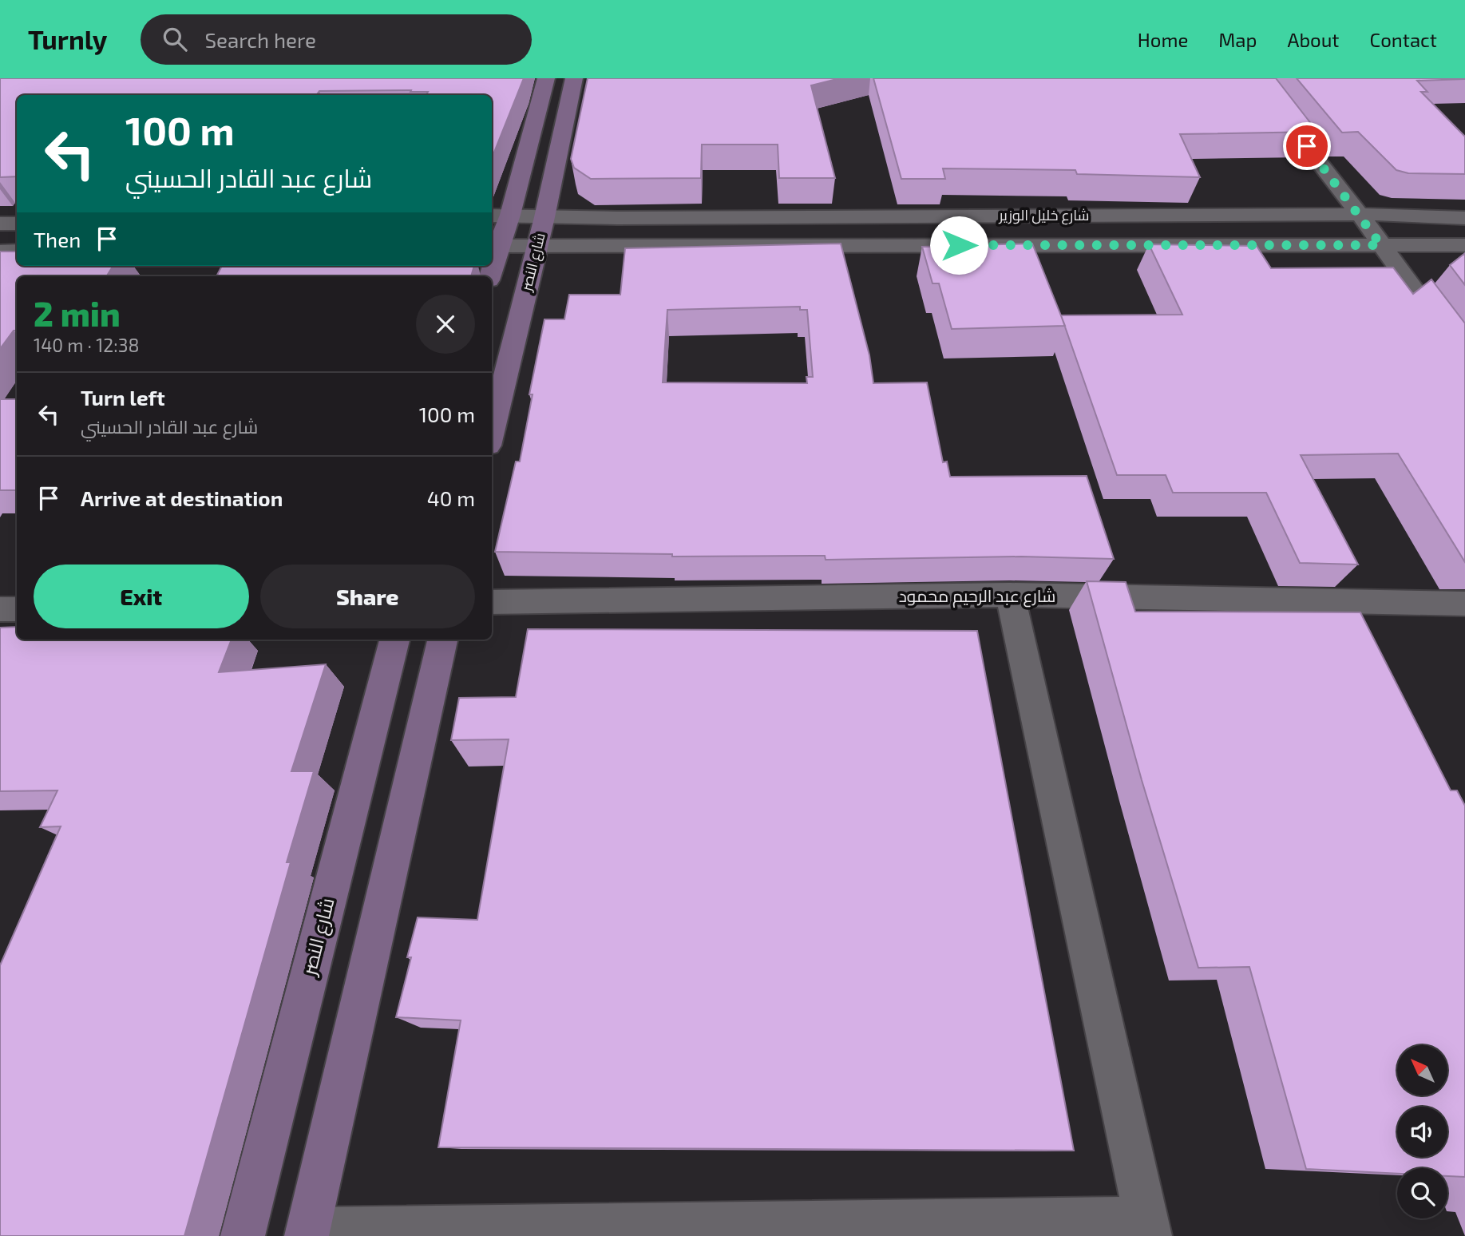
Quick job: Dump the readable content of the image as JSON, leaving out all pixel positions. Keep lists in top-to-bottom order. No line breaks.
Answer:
{"streets":{"main road":["شارع النصر"],"street":["شارع خليل الوزير","شارع عبد الرحيم محمود"]},"crossings":[["شارع خليل الوزير","شارع النصر"]],"north":"top left","page":{"header":"Turnly","search":"Search here","nav":["Home","Map","About","Contact"],"turn":["100 m","شارع عبد القادر الحسيني"],"then":"Then","heading":["2 min","140 m · 12:38"],"list":[{"name":"Turn left","note":"شارع عبد القادر الحسيني","value":"100 m"},{"name":"Arrive at destination","value":"40 m"}],"buttons":["Exit","Share"]}}
